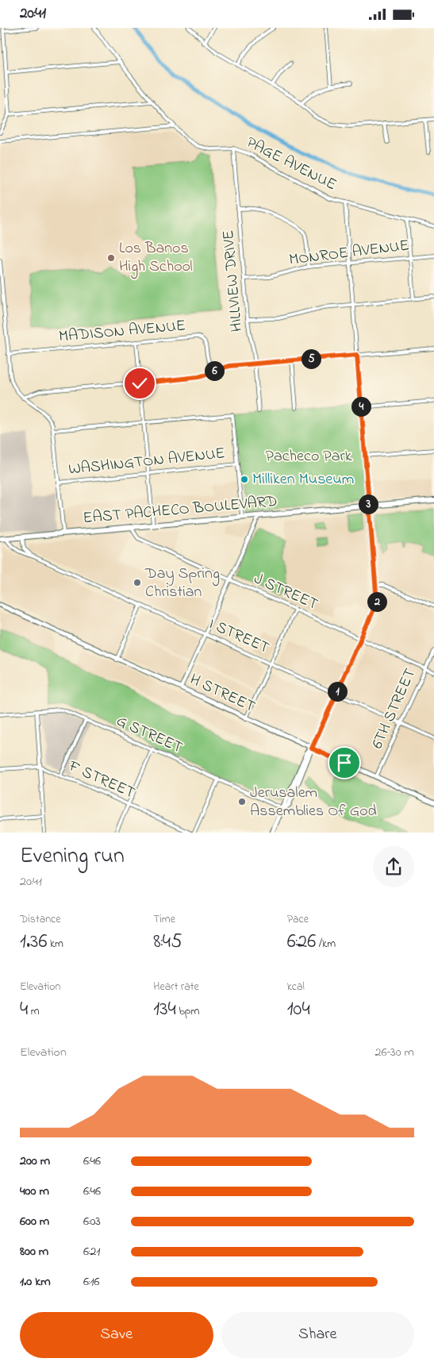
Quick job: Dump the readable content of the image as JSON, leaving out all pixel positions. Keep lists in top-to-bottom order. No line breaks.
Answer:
{"streets":{"highway":["EAST PACHECO BOULEVARD"],"street":["PAGE AVENUE","MONROE AVENUE","HILLVIEW DRIVE","MADISON AVENUE","WASHINGTON AVENUE","J STREET","I STREET","H STREET","6TH STREET","G STREET","F STREET"]},"crossings":[["PAGE AVENUE","HILLVIEW DRIVE"],["MONROE AVENUE","HILLVIEW DRIVE"],["EAST PACHECO BOULEVARD","J STREET"],["EAST PACHECO BOULEVARD","I STREET"],["J STREET","6TH STREET"],["I STREET","6TH STREET"],["H STREET","6TH STREET"]],"parks":["Pacheco Park"],"places":["Los Banos High School","Milliken Museum","Day Spring Christian","Jerusalem Assemblies Of God"],"page":{"status":"20:41","pins":["5","6","4","3","2","1"],"heading":["Evening run","20:41"],"stats":[["Distance","1.36 km"],["Time","8:45"],["Pace","6:26 /km"],["Elevation","4 m"],["Heart rate","134 bpm"],["kcal","104"]],"chart":["Elevation","26–30 m"],"list":[{"name":"200 m","note":"6:46"},{"name":"400 m","note":"6:46"},{"name":"600 m","note":"6:03"},{"name":"800 m","note":"6:21"},{"name":"1.0 km","note":"6:16"}],"buttons":["Save","Share"]}}
